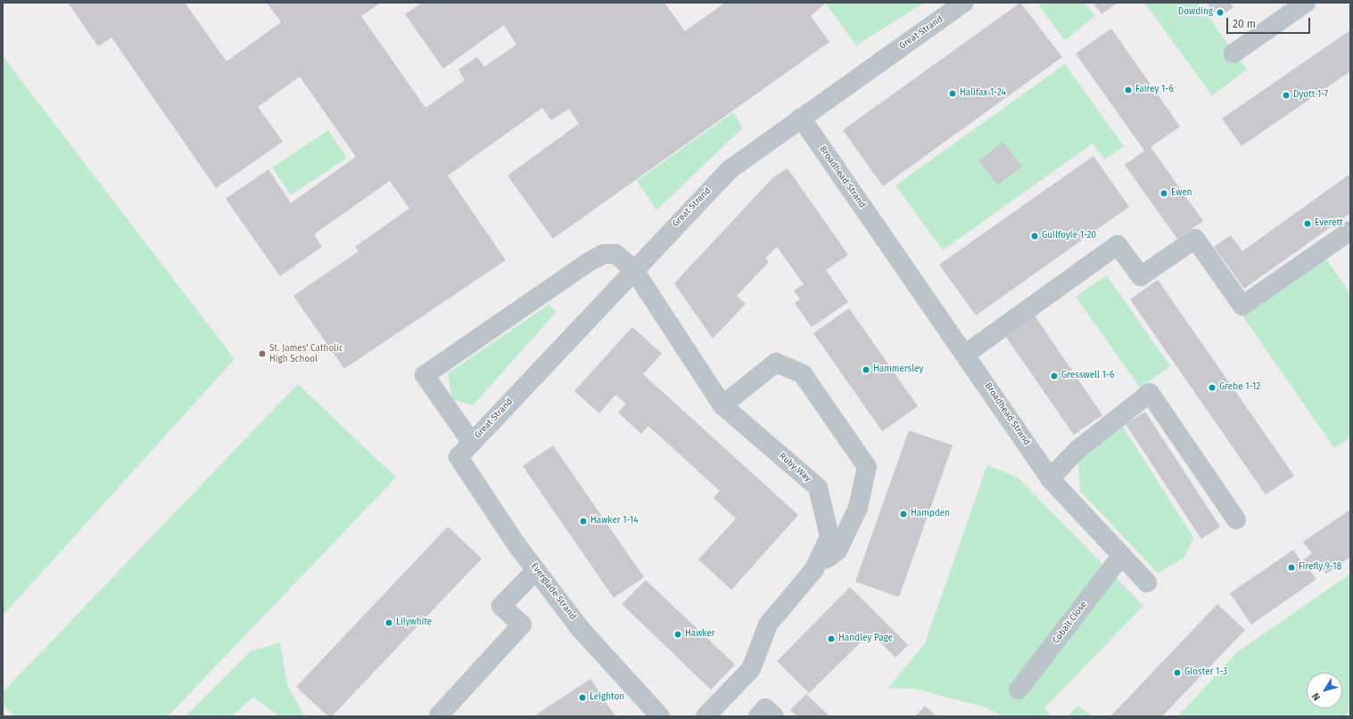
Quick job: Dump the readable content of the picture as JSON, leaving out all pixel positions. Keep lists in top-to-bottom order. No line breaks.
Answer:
{"streets":{"street":["Great Strand","Broadhead Strand","Ruby Way","Everglade Strand","Cobalt Close"]},"crossings":[["Great Strand","Broadhead Strand"],["Great Strand","Ruby Way"],["Great Strand","Everglade Strand"],["Broadhead Strand","Cobalt Close"]],"places":["Dowding","Fairey 1-6","Halifax 1-24","Dyott 1-7","Ewen","Everett","Guilfoyle 1-20","St. James' Catholic High School","Hammersley","Gresswell 1-6","Grebe 1-12","Hampden","Hawker 1-14","Firefly 9-18","Lilywhite","Hawker","Handley Page","Gloster 1-3","Leighton"],"scale_bar":"20 m","north":"bottom left"}
